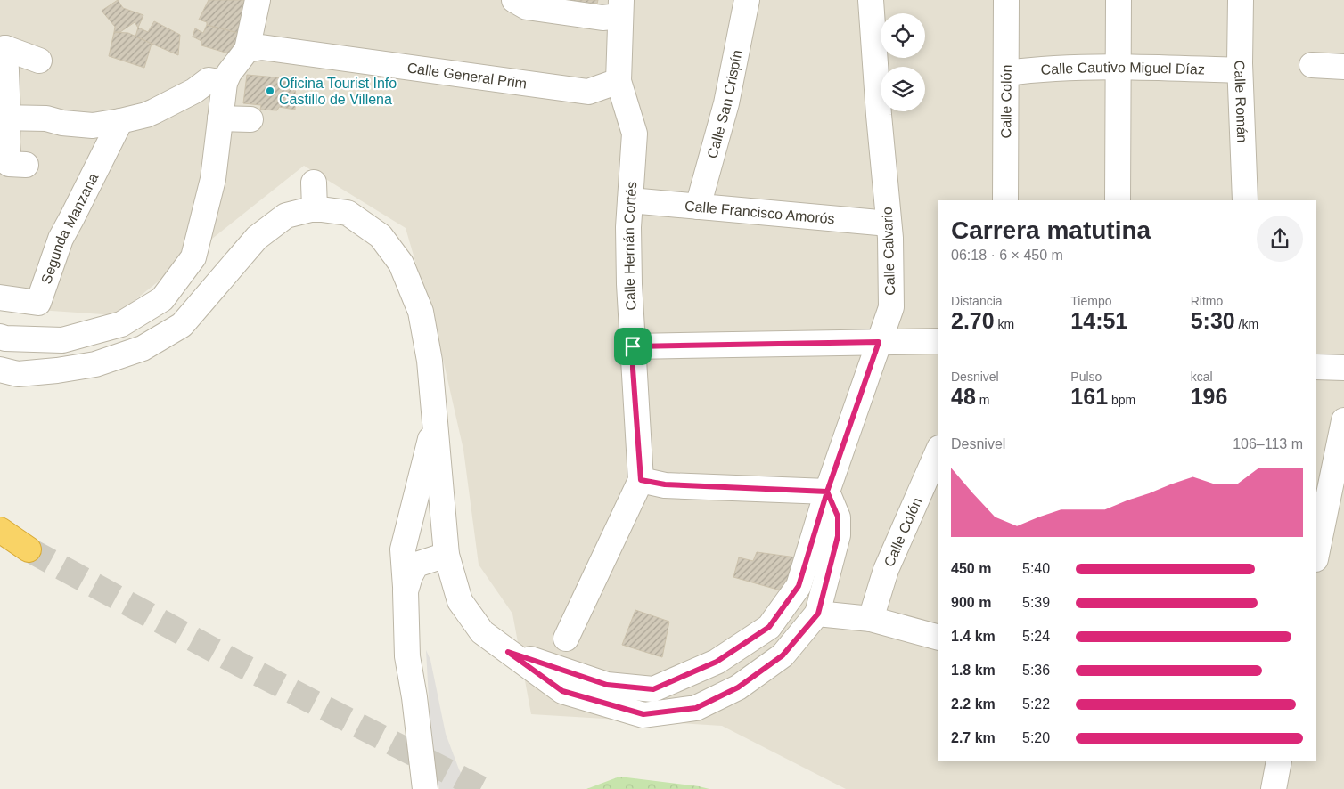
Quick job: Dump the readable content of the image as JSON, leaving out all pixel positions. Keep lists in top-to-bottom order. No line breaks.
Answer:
{"streets":{"street":["Calle Cautivo Miguel Díaz","Calle General Prim","Calle Colón","Calle Román","Calle San Crispín","Calle Francisco Amorós","Segunda Manzana","Calle Hernán Cortés","Calle Calvario"]},"crossings":[["Calle Cautivo Miguel Díaz","Calle Colón"],["Calle Cautivo Miguel Díaz","Calle Román"],["Calle General Prim","Calle Hernán Cortés"],["Calle San Crispín","Calle Francisco Amorós"],["Calle Francisco Amorós","Calle Hernán Cortés"],["Calle Francisco Amorós","Calle Calvario"]],"places":["Oficina Tourist Info Castillo de Villena"],"page":{"heading":["Carrera matutina","06:18 · 6 × 450 m"],"stats":[["Distancia","2.70 km"],["Tiempo","14:51"],["Ritmo","5:30 /km"],["Desnivel","48 m"],["Pulso","161 bpm"],["kcal","196"]],"chart":["Desnivel","106–113 m"],"list":[{"name":"450 m","note":"5:40"},{"name":"900 m","note":"5:39"},{"name":"1.4 km","note":"5:24"},{"name":"1.8 km","note":"5:36"},{"name":"2.2 km","note":"5:22"},{"name":"2.7 km","note":"5:20"}]}}
